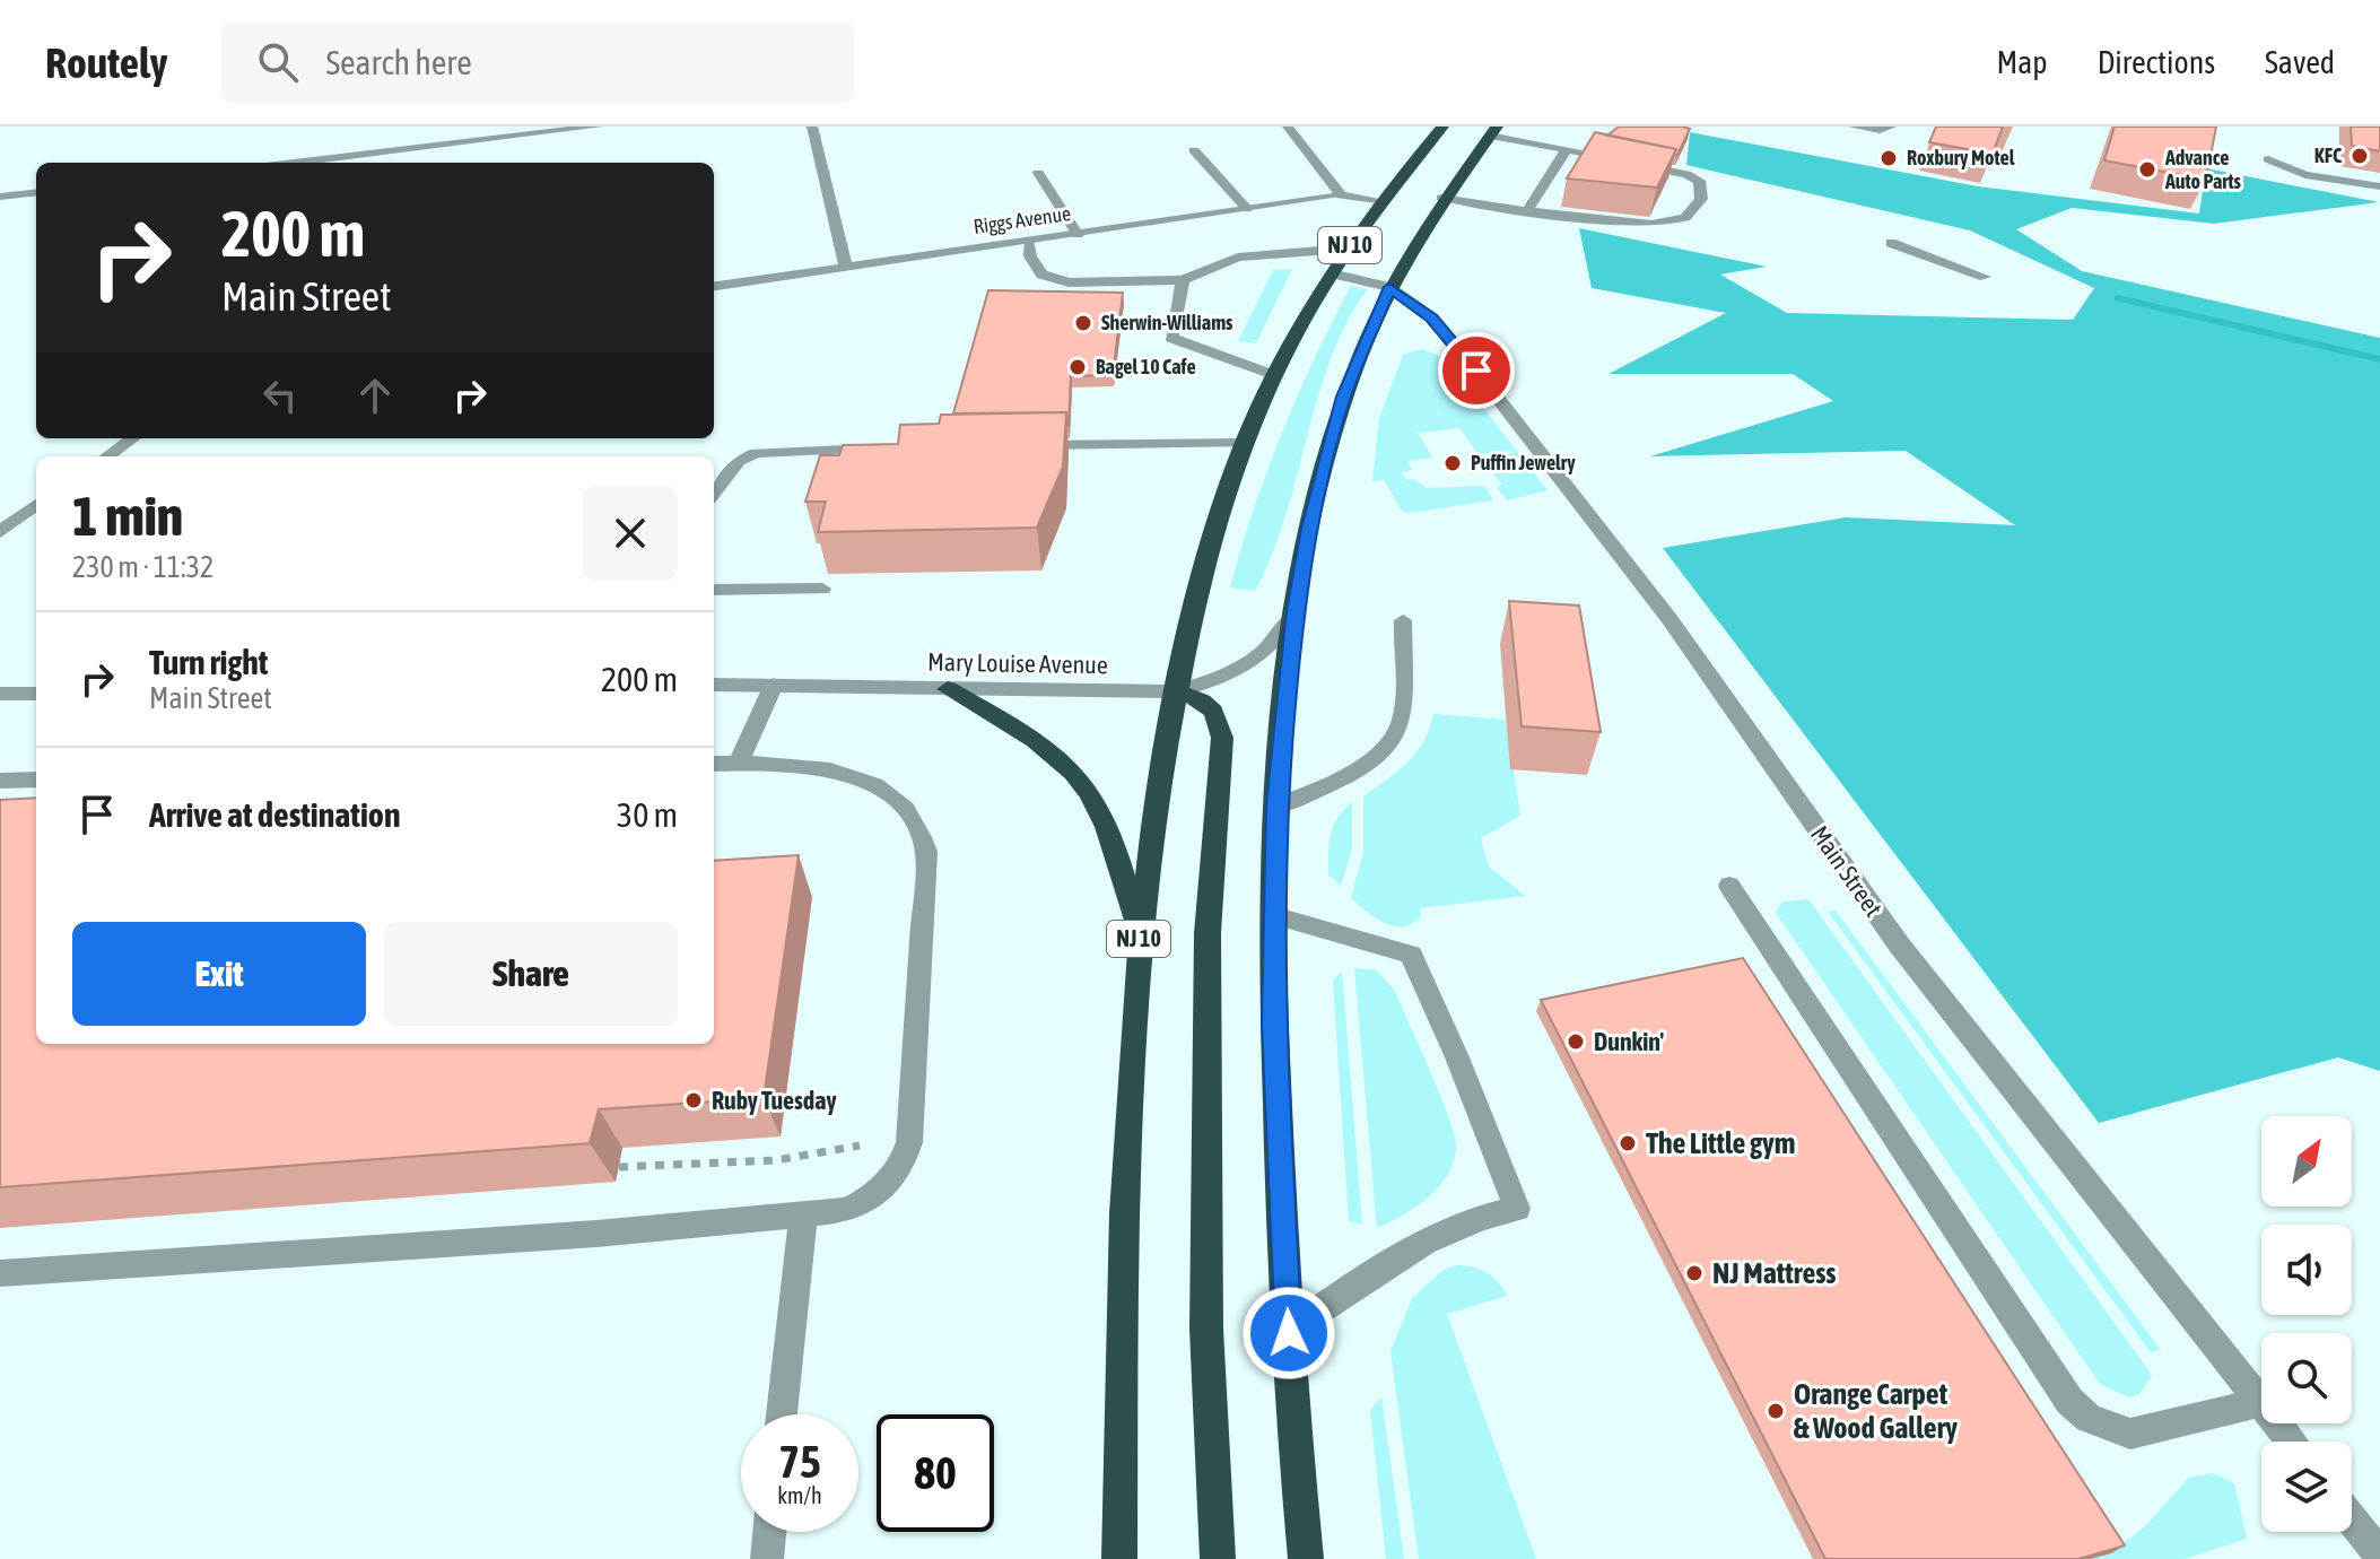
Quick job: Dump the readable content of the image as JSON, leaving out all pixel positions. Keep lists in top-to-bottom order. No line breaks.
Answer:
{"streets":{"highway":["NJ 10"],"street":["Riggs Avenue","Mary Louise Avenue","Main Street"]},"crossings":[["NJ 10","Mary Louise Avenue"],["NJ 10","Main Street"]],"places":["KFC","Roxbury Motel","Advance Auto Parts","Sherwin-Williams","Bagel 10 Cafe","Puffin Jewelry","Dunkin'","Ruby Tuesday","The Little gym","NJ Mattress","Orange Carpet & Wood Gallery"],"north":"top right","page":{"header":"Routely","search":"Search here","nav":["Map","Directions","Saved"],"turn":["200 m","Main Street"],"heading":["1 min","230 m · 11:32"],"list":[{"name":"Turn right","note":"Main Street","value":"200 m"},{"name":"Arrive at destination","value":"30 m"}],"buttons":["Exit","Share"],"speed":"75 km/h","limit":"80"}}
